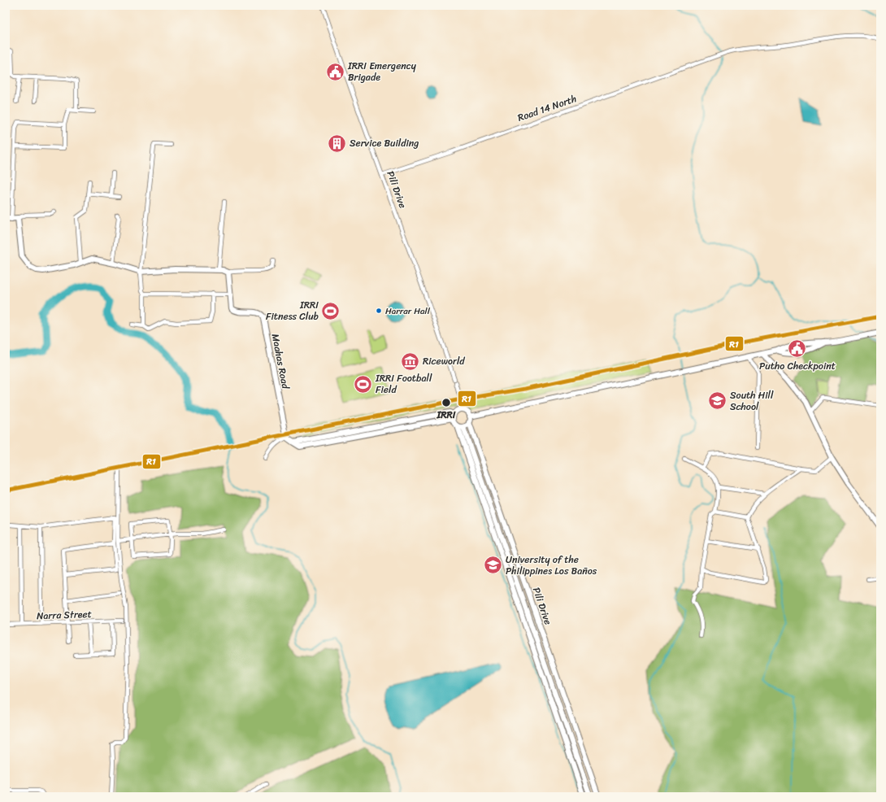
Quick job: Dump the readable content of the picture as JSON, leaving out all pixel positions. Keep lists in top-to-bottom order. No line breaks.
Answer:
{"streets":{"street":["Road 14 North","Pili Drive","Maahas Road","Narra Street"]},"crossings":[["Road 14 North","Pili Drive"]],"places":{"public building":["IRRI Emergency Brigade","Putho Checkpoint"],"building":["Service Building"],"sports":["IRRI Fitness Club","IRRI Football Field"],"other":["Harrar Hall","IRRI"],"museum":["Riceworld"],"school or university":["South Hill School","University of the Philippines Los Baños"]},"lines":["transit line R1"]}
